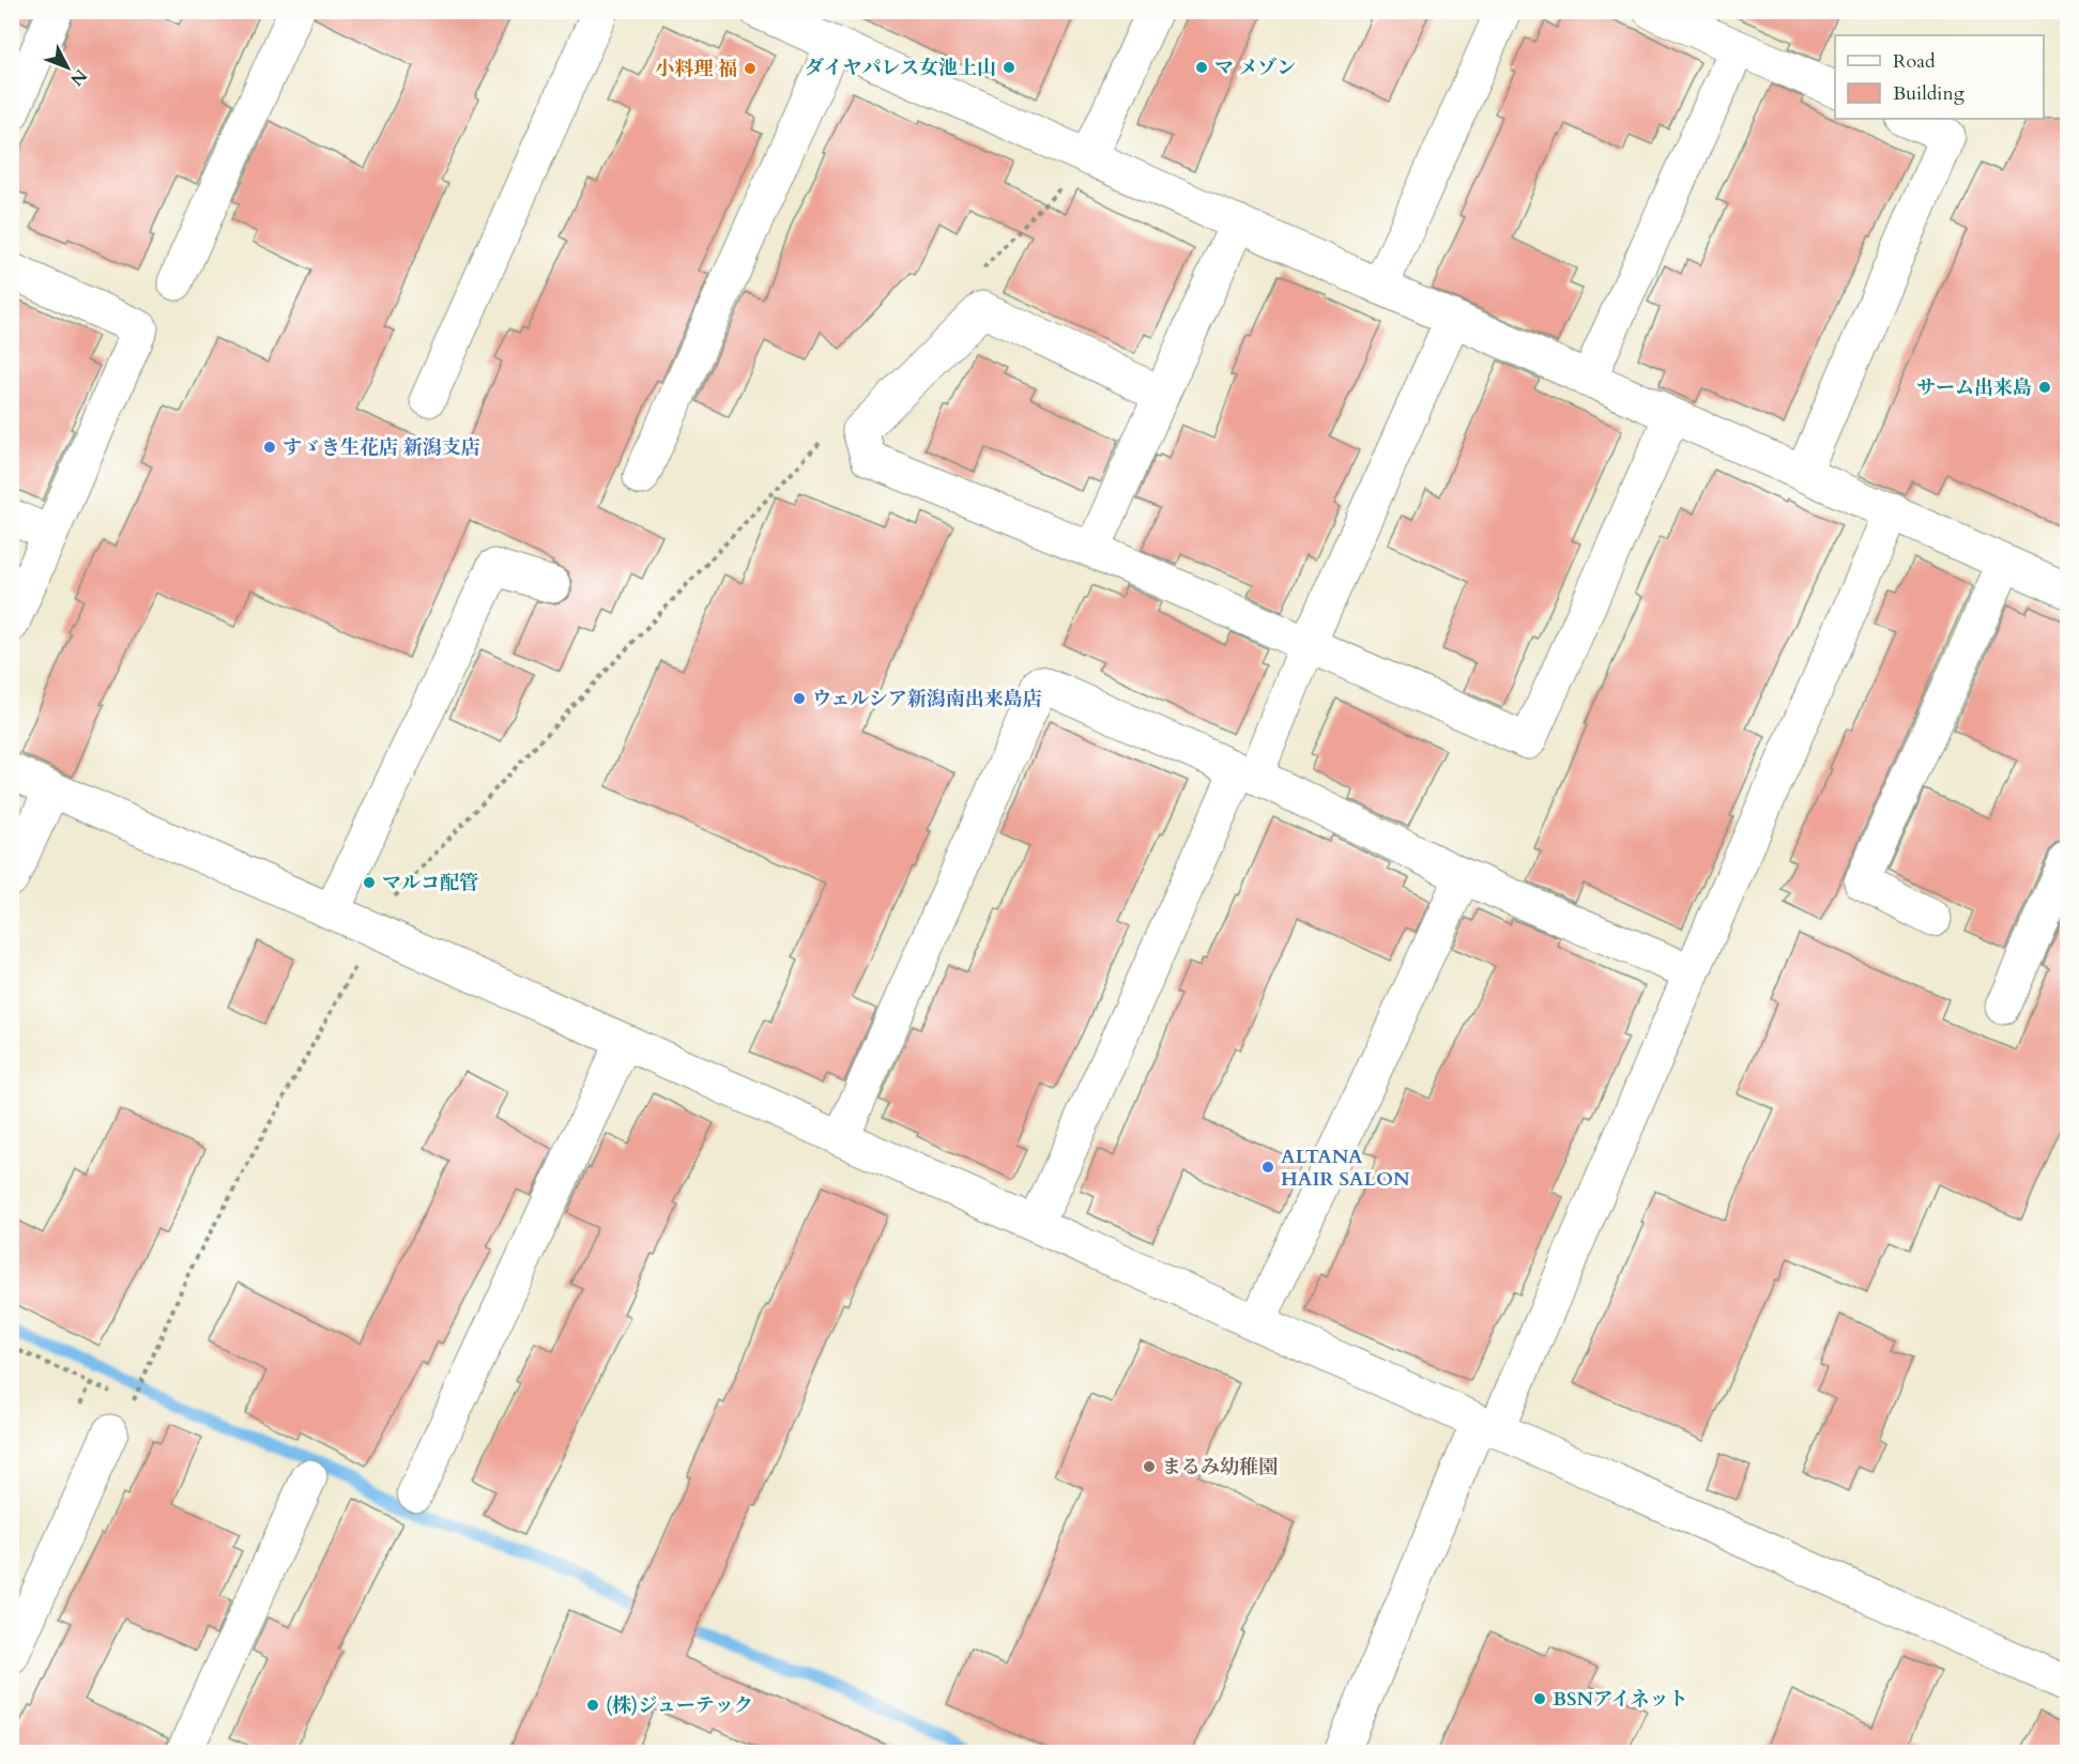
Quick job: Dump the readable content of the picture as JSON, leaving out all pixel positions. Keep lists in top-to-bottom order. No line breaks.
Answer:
{"places":["ダイヤパレス女池上山","マ メゾン","小料理 福","サーム出来島","すゞき生花店 新潟支店","ウェルシア新潟南出来島店","マルコ配管","ALTANA HAIR SALON","まるみ幼稚園","BSNアイネット","(株)ジューテック"],"legend":["Road","Building"],"north":"bottom right"}
